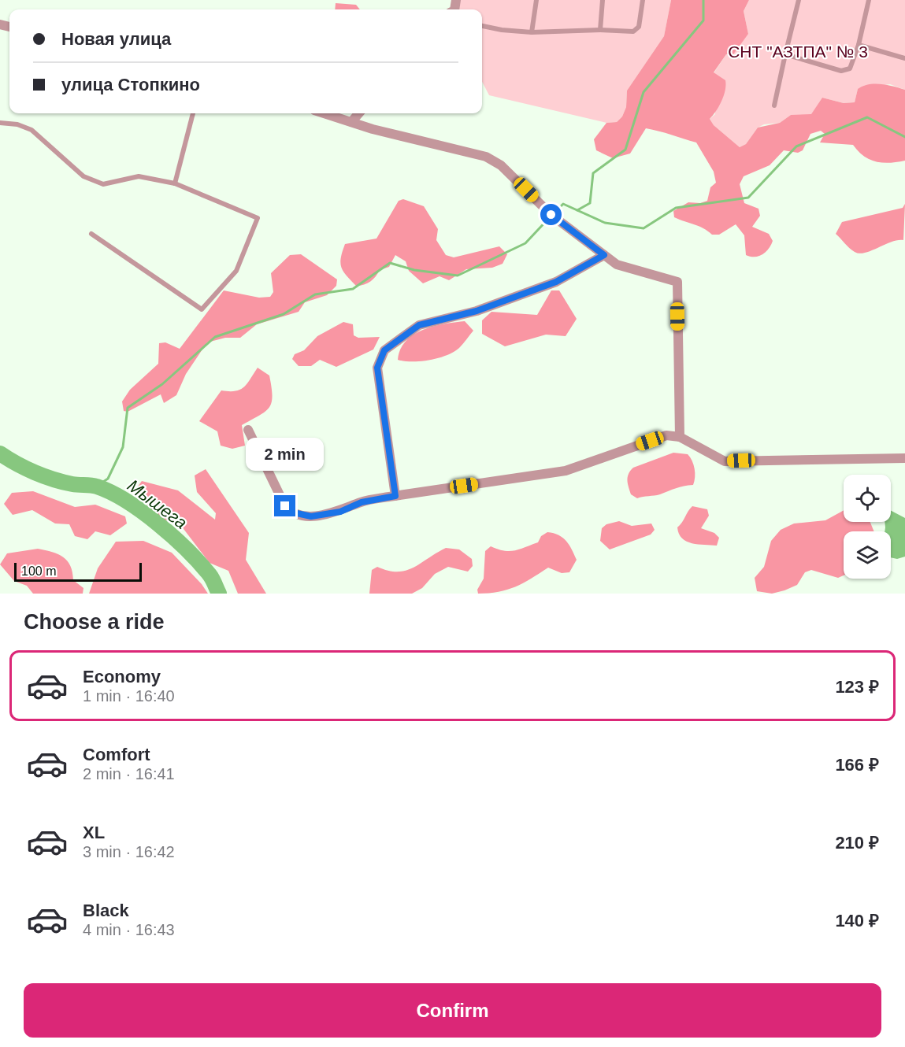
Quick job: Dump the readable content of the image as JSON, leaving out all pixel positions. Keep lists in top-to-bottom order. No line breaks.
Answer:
{"water":["Мышега"],"parks":["СНТ \"АЗТПА\" № 3"],"scale_bar":"100 m","page":{"banner":["Новая улица","улица Стопкино"],"bubble":"2 min","scale":"100 m","heading":"Choose a ride","list":[{"name":"Economy","note":"1 min · 16:40","value":"123 ₽"},{"name":"Comfort","note":"2 min · 16:41","value":"166 ₽"},{"name":"XL","note":"3 min · 16:42","value":"210 ₽"},{"name":"Black","note":"4 min · 16:43","value":"140 ₽"}],"buttons":"Confirm"}}
